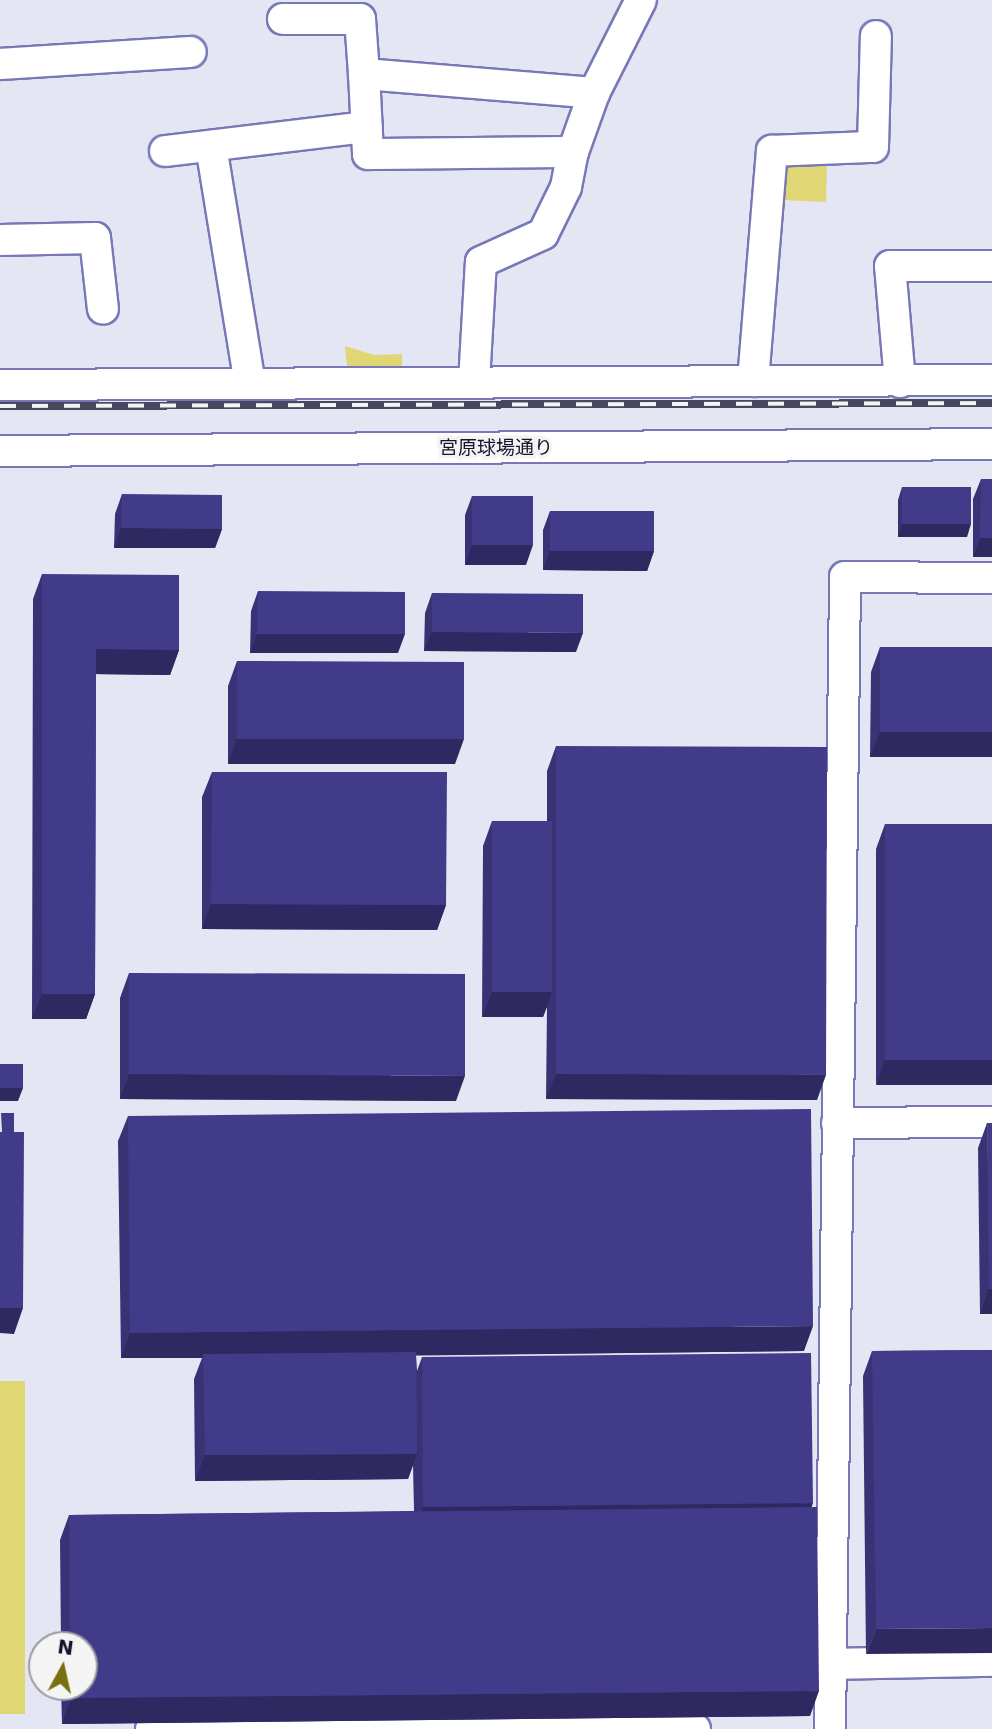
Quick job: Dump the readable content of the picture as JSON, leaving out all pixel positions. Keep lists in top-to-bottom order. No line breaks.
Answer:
{"streets":{"street":["宮原球場通り"]},"north":"top"}
